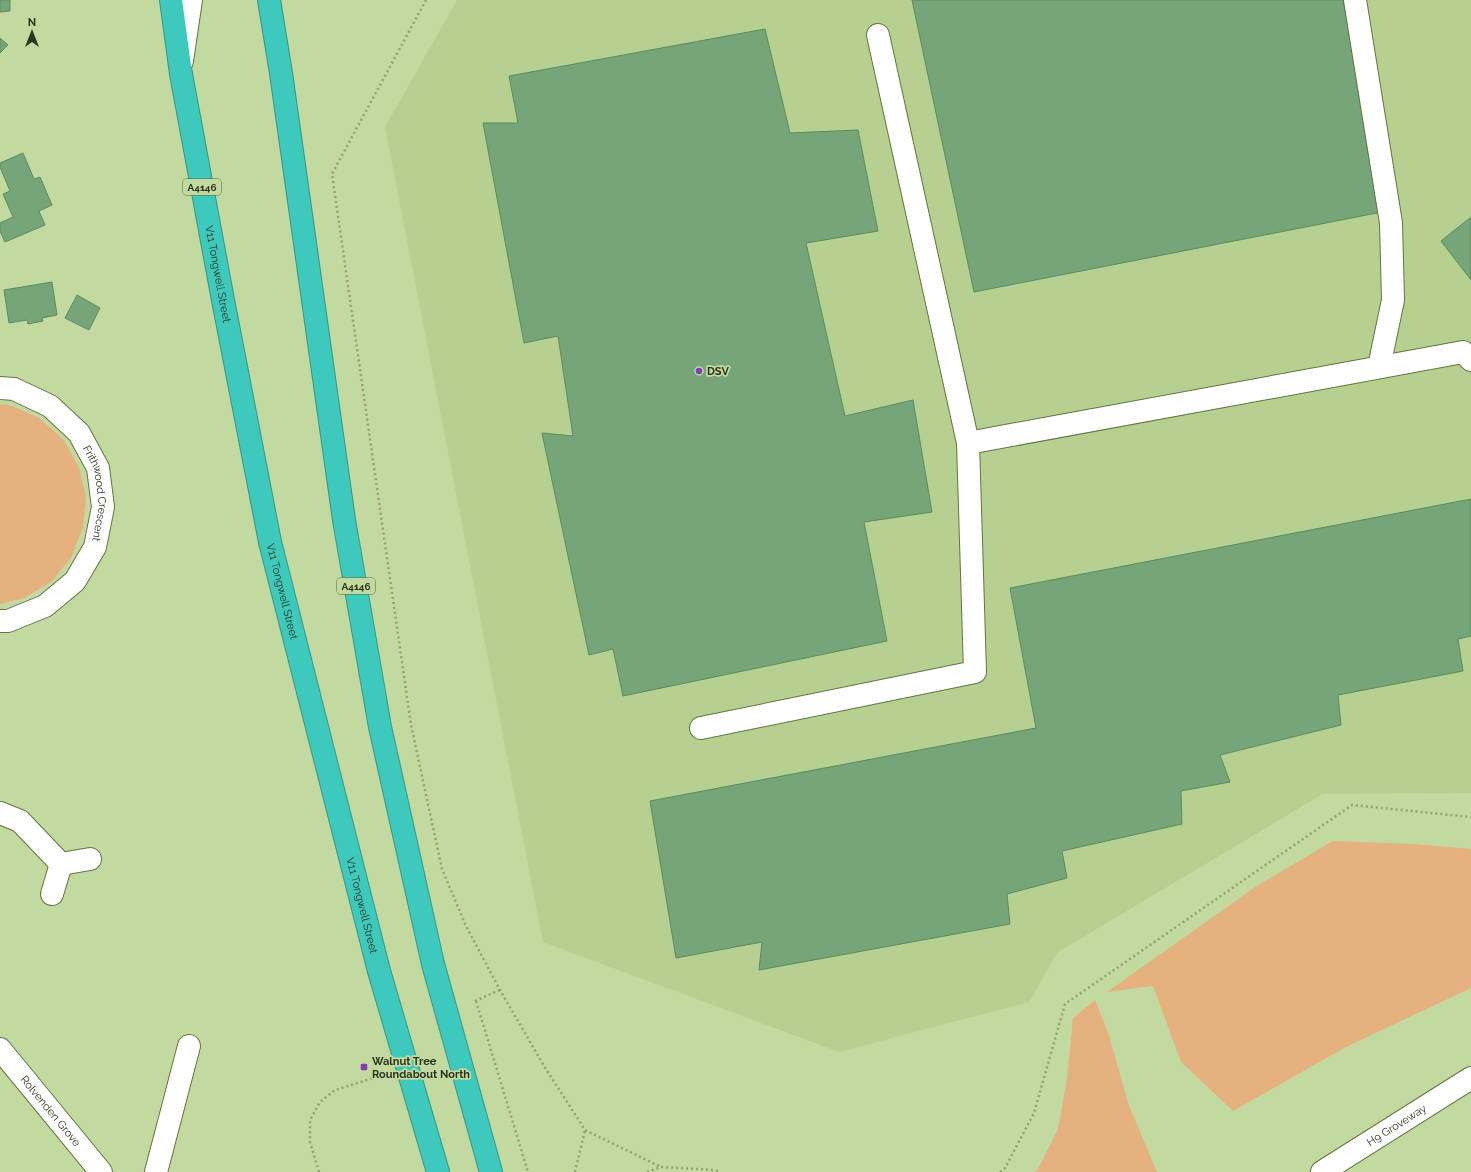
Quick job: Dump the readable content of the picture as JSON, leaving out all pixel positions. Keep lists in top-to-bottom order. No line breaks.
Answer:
{"streets":{"highway":["A4146","V11 Tongwell Street"],"street":["Frithwood Crescent","Rolvenden Grove","H9 Groveway"]},"places":{"other":["DSV"],"transit":["Walnut Tree Roundabout North"]},"north":"top"}
